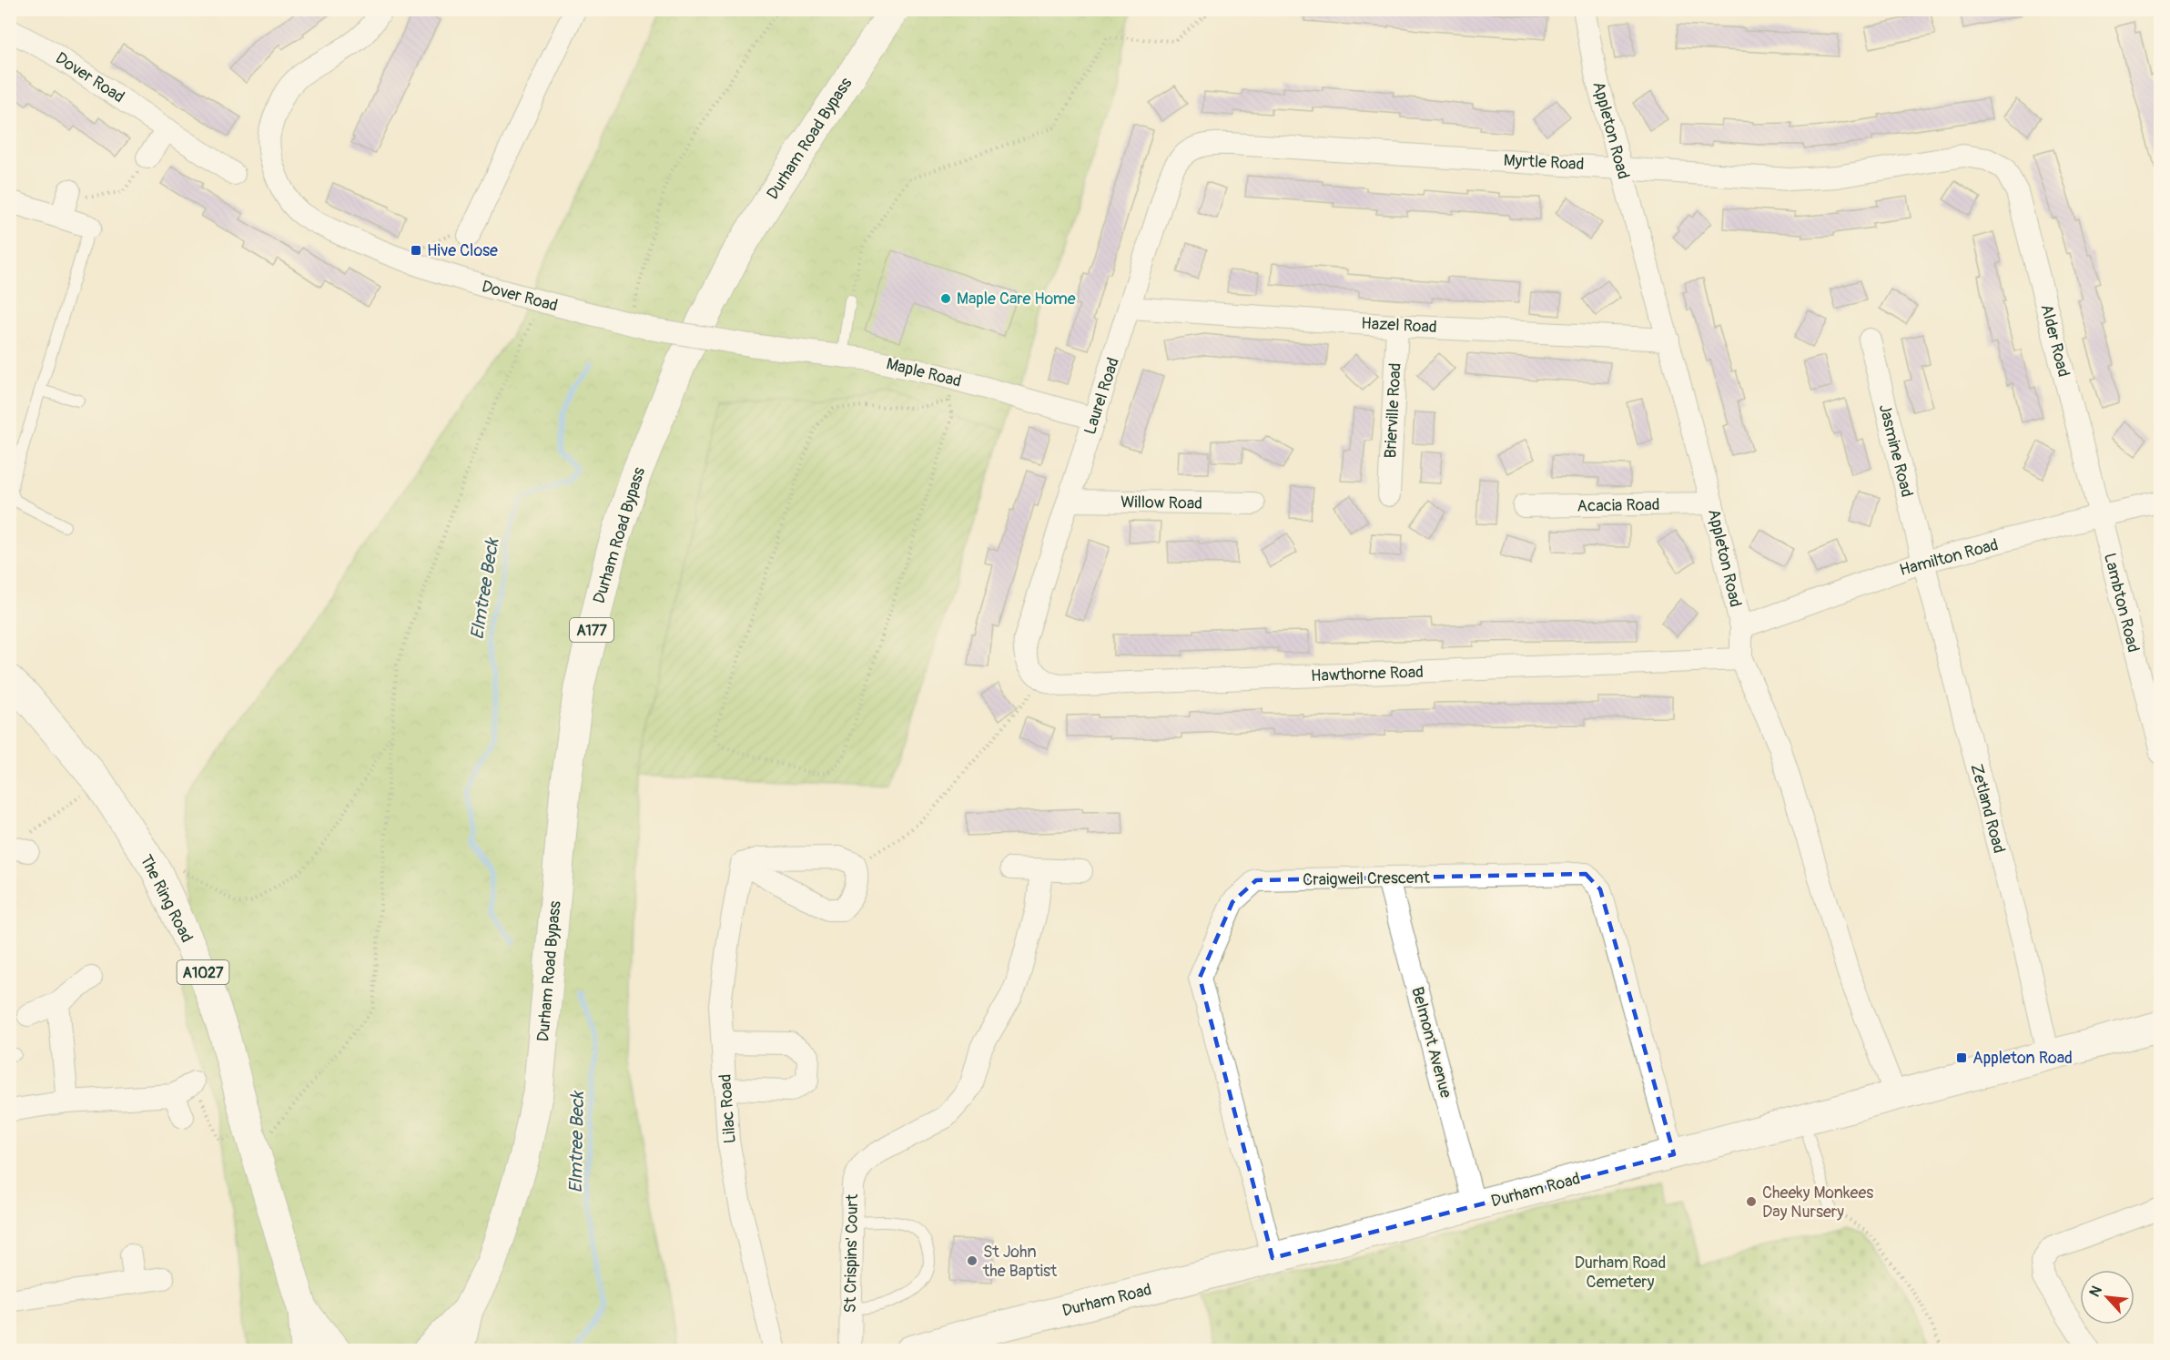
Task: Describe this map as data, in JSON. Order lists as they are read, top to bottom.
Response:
{
  "streets": {
    "main road": [
      "Durham Road Bypass",
      "A177",
      "The Ring Road",
      "A1027",
      "Durham Road"
    ],
    "street": [
      "Dover Road",
      "Appleton Road",
      "Myrtle Road",
      "Hazel Road",
      "Alder Road",
      "Maple Road",
      "Laurel Road",
      "Brierville Road",
      "Jasmine Road",
      "Willow Road",
      "Acacia Road",
      "Hamilton Road",
      "Lambton Road",
      "Hawthorne Road",
      "Zetland Road",
      "Craigweil Crescent",
      "Belmont Avenue",
      "Lilac Road",
      "St Crispins' Court"
    ]
  },
  "crossings": [
    ["Dover Road", "Maple Road"],
    ["Appleton Road", "Myrtle Road"],
    ["Appleton Road", "Hazel Road"],
    ["Appleton Road", "Acacia Road"],
    ["Appleton Road", "Hamilton Road"],
    ["Appleton Road", "Hawthorne Road"],
    ["Appleton Road", "Durham Road"],
    ["Myrtle Road", "Alder Road"],
    ["Myrtle Road", "Laurel Road"],
    ["Hazel Road", "Laurel Road"],
    ["Hazel Road", "Brierville Road"],
    ["Alder Road", "Hamilton Road"],
    ["Alder Road", "Lambton Road"],
    ["Maple Road", "Laurel Road"],
    ["Laurel Road", "Willow Road"],
    ["Laurel Road", "Hawthorne Road"],
    ["Jasmine Road", "Hamilton Road"],
    ["Jasmine Road", "Zetland Road"],
    ["Hamilton Road", "Lambton Road"],
    ["Hamilton Road", "Zetland Road"],
    ["Zetland Road", "Durham Road"],
    ["Craigweil Crescent", "Belmont Avenue"],
    ["Craigweil Crescent", "Durham Road"],
    ["Belmont Avenue", "Durham Road"]
  ],
  "water": ["Elmtree Beck"],
  "parks": ["Durham Road Cemetery"],
  "places": {
    "transit": ["Hive Close", "Appleton Road"],
    "other": ["Maple Care Home", "Cheeky Monkees Day Nursery", "St John the Baptist"]
  },
  "north": "top left"
}
